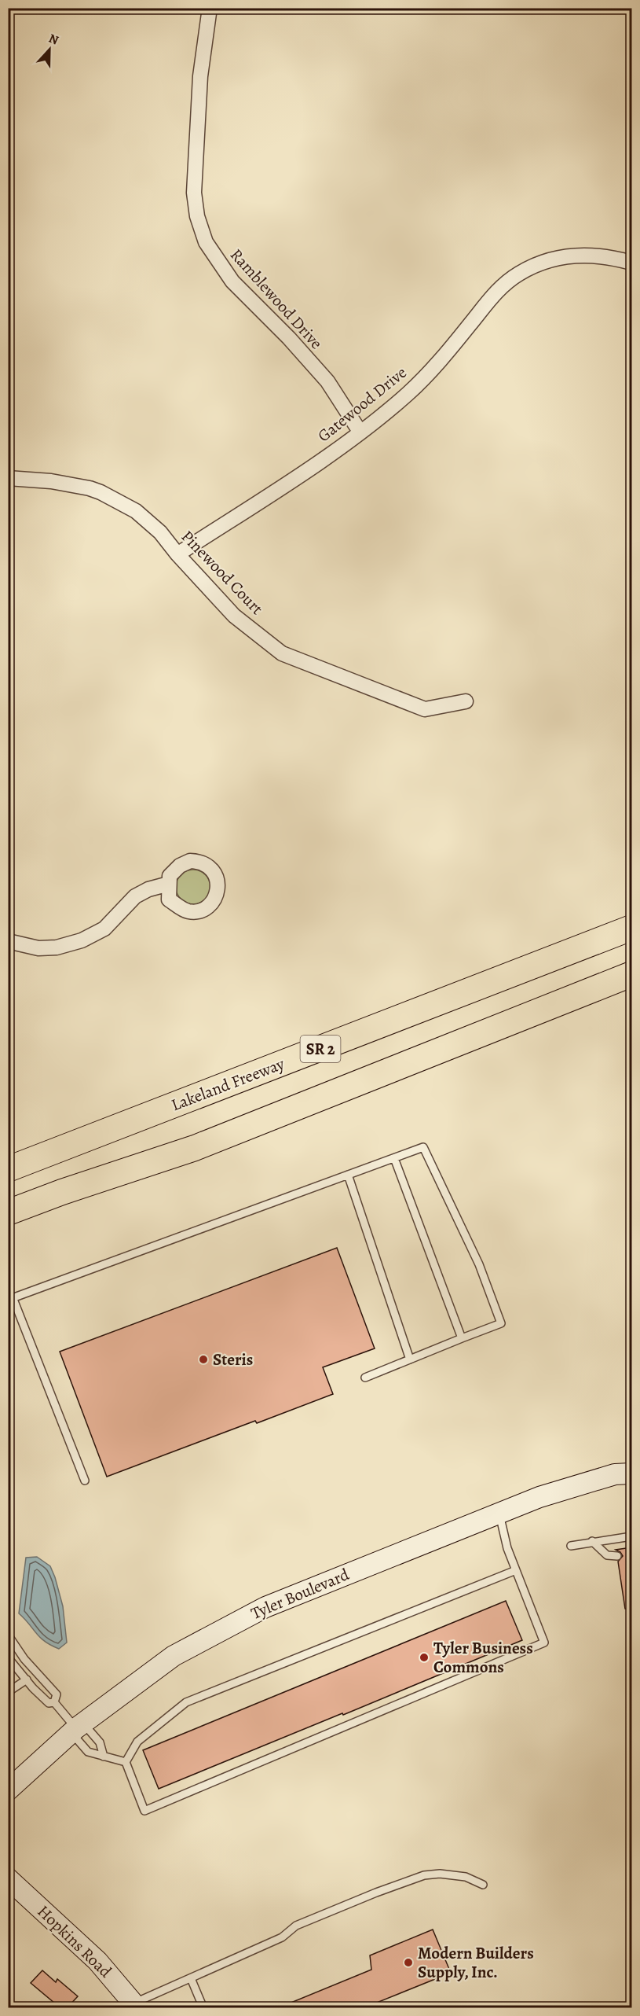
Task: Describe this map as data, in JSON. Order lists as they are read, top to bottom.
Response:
{
  "streets": {
    "highway": ["SR 2", "Lakeland Freeway"],
    "street": [
      "Ramblewood Drive",
      "Gatewood Drive",
      "Pinewood Court",
      "Tyler Boulevard",
      "Hopkins Road"
    ]
  },
  "crossings": [
    ["Ramblewood Drive", "Gatewood Drive"],
    ["Gatewood Drive", "Pinewood Court"]
  ],
  "places": ["Steris", "Tyler Business Commons", "Modern Builders Supply, Inc."],
  "north": "top"
}
